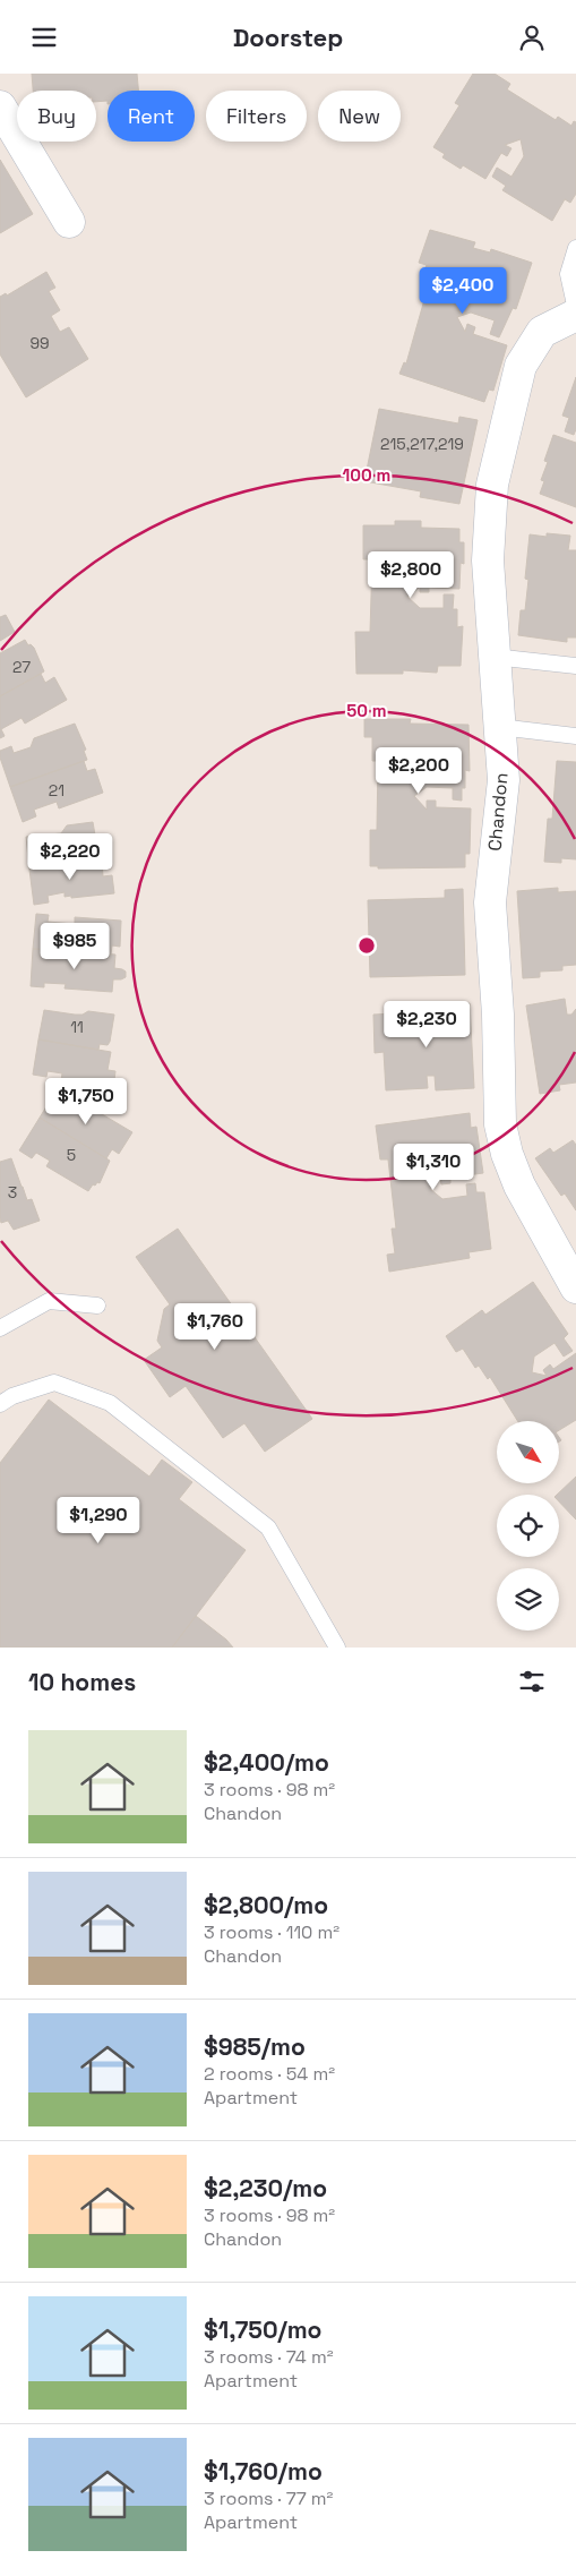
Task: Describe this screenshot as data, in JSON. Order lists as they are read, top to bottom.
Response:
{
  "streets": {
    "street": ["Chandon"]
  },
  "house_numbers": [
    "99",
    "215,217,219",
    "27",
    "21",
    "11",
    "5",
    "3"
  ],
  "north": "bottom right",
  "page": {
    "header": "Doorstep",
    "chip": [
      "Buy",
      "Rent",
      "Filters",
      "New"
    ],
    "price": [
      "$2,400",
      "$2,800",
      "$2,200",
      "$2,220",
      "$985",
      "$2,230",
      "$1,750",
      "$1,310",
      "$1,760",
      "$1,290"
    ],
    "heading": "10 homes",
    "list": [
      {
        "name": "$2,400/mo",
        "note": "3 rooms · 98 m² · Chandon"
      },
      {
        "name": "$2,800/mo",
        "note": "3 rooms · 110 m² · Chandon"
      },
      {
        "name": "$985/mo",
        "note": "2 rooms · 54 m² · Apartment"
      },
      {
        "name": "$2,230/mo",
        "note": "3 rooms · 98 m² · Chandon"
      },
      {
        "name": "$1,750/mo",
        "note": "3 rooms · 74 m² · Apartment"
      },
      {
        "name": "$1,760/mo",
        "note": "3 rooms · 77 m² · Apartment"
      }
    ]
  },
  "rings": ["100 m", "50 m"]
}
